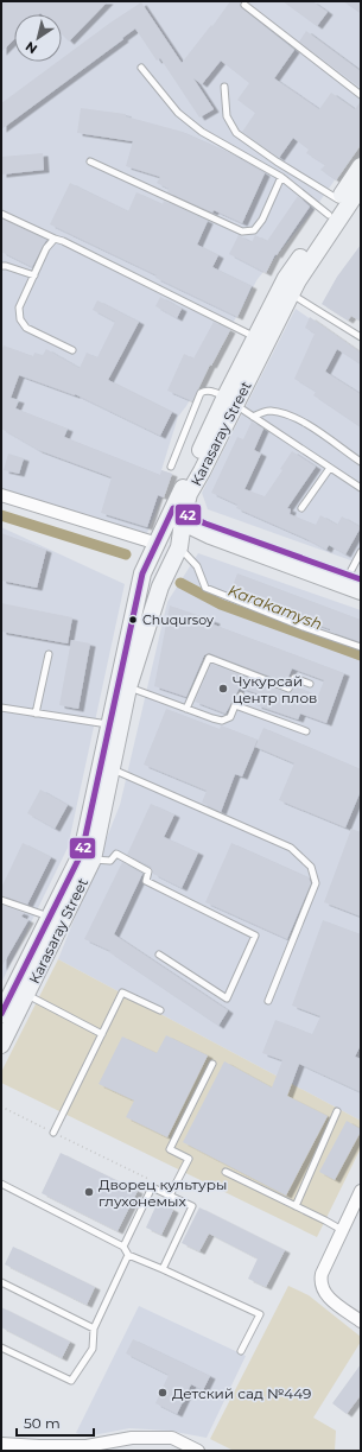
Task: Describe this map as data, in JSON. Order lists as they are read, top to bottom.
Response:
{
  "streets": {
    "main road": ["Karasaray Street"]
  },
  "water": ["Karakamysh"],
  "places": [
    "Chuqursoy",
    "Чукурсай центр плов",
    "Дворец культуры глухонемых",
    "Детский сад №449"
  ],
  "lines": ["transit line 42"],
  "scale_bar": "50 m",
  "north": "bottom left"
}
